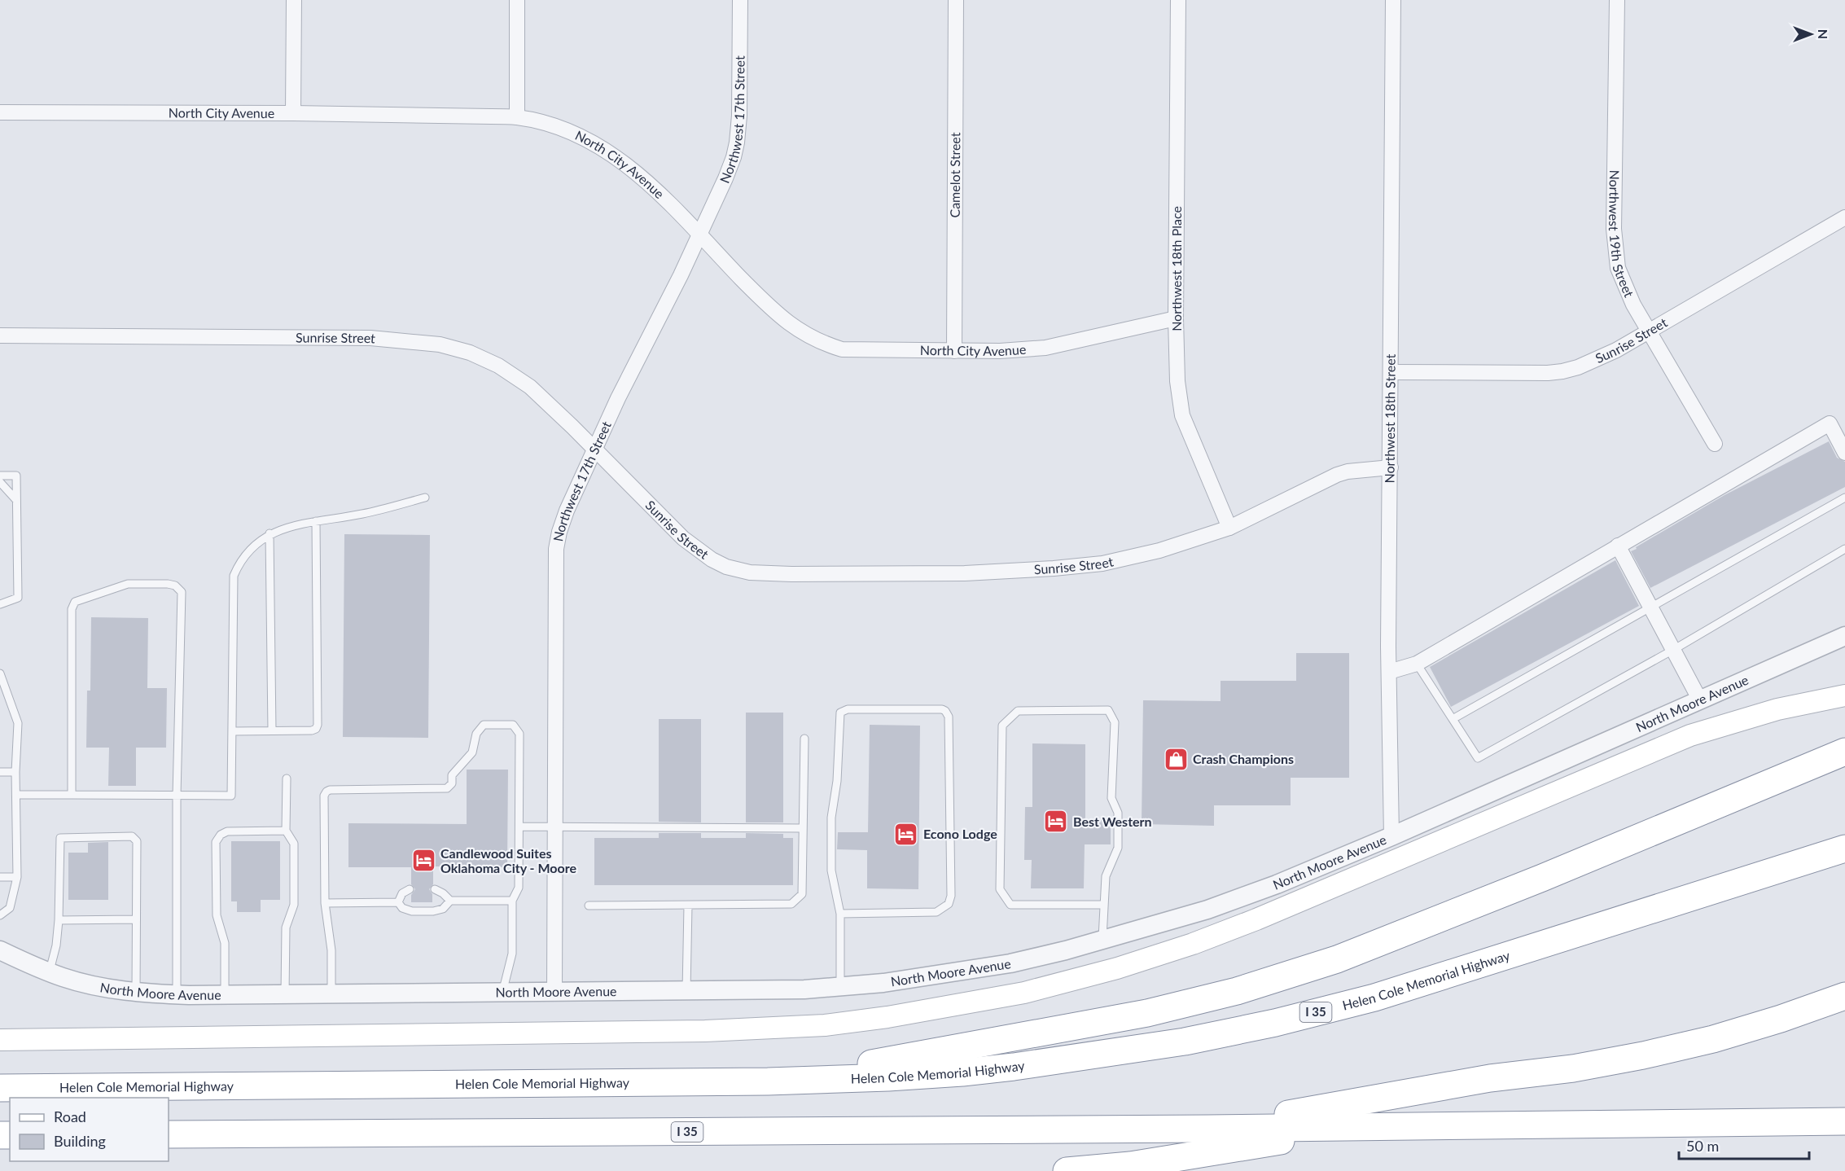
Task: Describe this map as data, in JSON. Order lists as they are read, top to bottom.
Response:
{
  "streets": {
    "highway": ["Helen Cole Memorial Highway", "I 35"],
    "street": [
      "North City Avenue",
      "Northwest 17th Street",
      "Camelot Street",
      "Northwest 19th Street",
      "Northwest 18th Place",
      "Sunrise Street",
      "Northwest 18th Street",
      "North Moore Avenue"
    ]
  },
  "crossings": [
    ["North City Avenue", "Northwest 17th Street"],
    ["North City Avenue", "Camelot Street"],
    ["North City Avenue", "Northwest 18th Place"],
    ["Northwest 17th Street", "Sunrise Street"],
    ["Northwest 17th Street", "North Moore Avenue"],
    ["Northwest 19th Street", "Sunrise Street"],
    ["Northwest 18th Place", "Sunrise Street"],
    ["Sunrise Street", "Northwest 18th Street"],
    ["Northwest 18th Street", "North Moore Avenue"]
  ],
  "places": {
    "shop": ["Crash Champions"],
    "hotel": ["Best Western", "Econo Lodge", "Candlewood Suites Oklahoma City - Moore"]
  },
  "legend": ["Road", "Building"],
  "scale_bar": "50 m",
  "north": "right"
}
